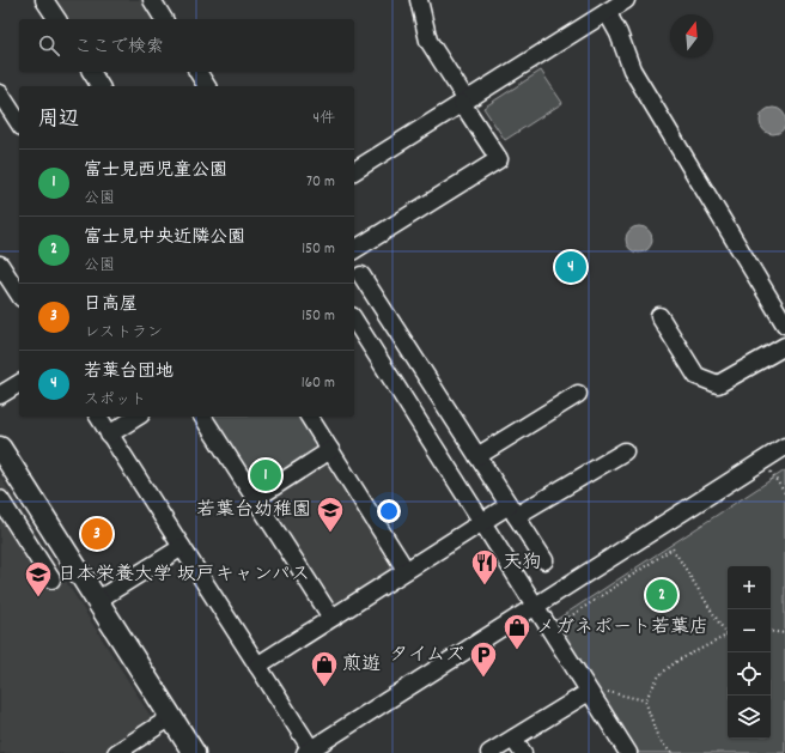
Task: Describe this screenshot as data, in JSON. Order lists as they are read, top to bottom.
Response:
{
  "places": {
    "school or university": ["若葉台幼稚園", "日本栄養大学 坂戸キャンパス"],
    "restaurant": ["天狗"],
    "shop": ["メガネポート若葉店", "煎遊"],
    "parking": ["タイムズ"]
  },
  "north": "top",
  "page": {
    "search": "ここで検索",
    "heading": ["周辺", "4件"],
    "list": [
      {
        "mark": "1",
        "name": "富士見西児童公園",
        "note": "公園",
        "value": "70 m"
      },
      {
        "mark": "2",
        "name": "富士見中央近隣公園",
        "note": "公園",
        "value": "150 m"
      },
      {
        "mark": "3",
        "name": "日高屋",
        "note": "レストラン",
        "value": "150 m"
      },
      {
        "mark": "4",
        "name": "若葉台団地",
        "note": "スポット",
        "value": "160 m"
      }
    ],
    "pins": [
      "4",
      "1",
      "3",
      "2"
    ],
    "map_buttons": ["+", "−"]
  }
}
